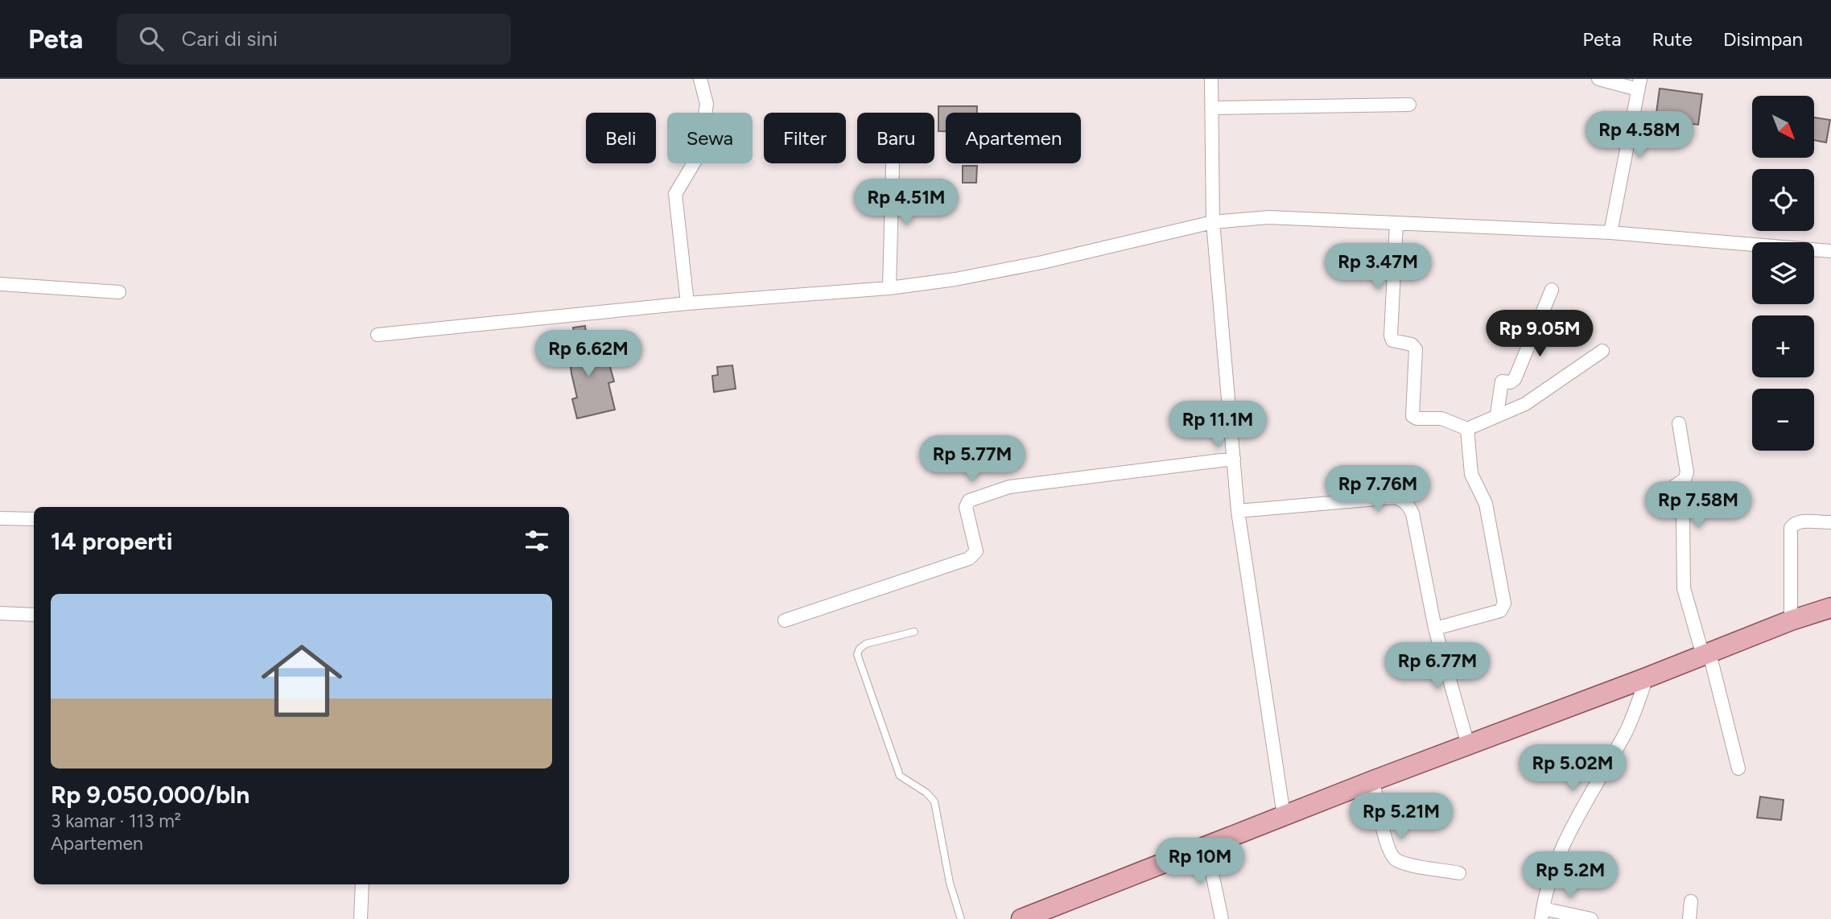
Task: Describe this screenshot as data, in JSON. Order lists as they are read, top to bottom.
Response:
{
  "north": "bottom right",
  "page": {
    "header": "Peta",
    "search": "Cari di sini",
    "nav": ["Peta", "Rute", "Disimpan"],
    "map_buttons": ["+", "−"],
    "price": [
      "Rp 4.58M",
      "Rp 4.51M",
      "Rp 3.47M",
      "Rp 9.05M",
      "Rp 6.62M",
      "Rp 11.1M",
      "Rp 5.77M",
      "Rp 7.76M",
      "Rp 7.58M",
      "Rp 6.77M",
      "Rp 5.02M",
      "Rp 5.21M",
      "Rp 10M",
      "Rp 5.2M"
    ],
    "chip": [
      "Beli",
      "Sewa",
      "Filter",
      "Baru",
      "Apartemen"
    ],
    "heading": "14 properti",
    "list": [
      {
        "name": "Rp 9,050,000/bln",
        "note": "3 kamar · 113 m² · Apartemen"
      }
    ]
  }
}
